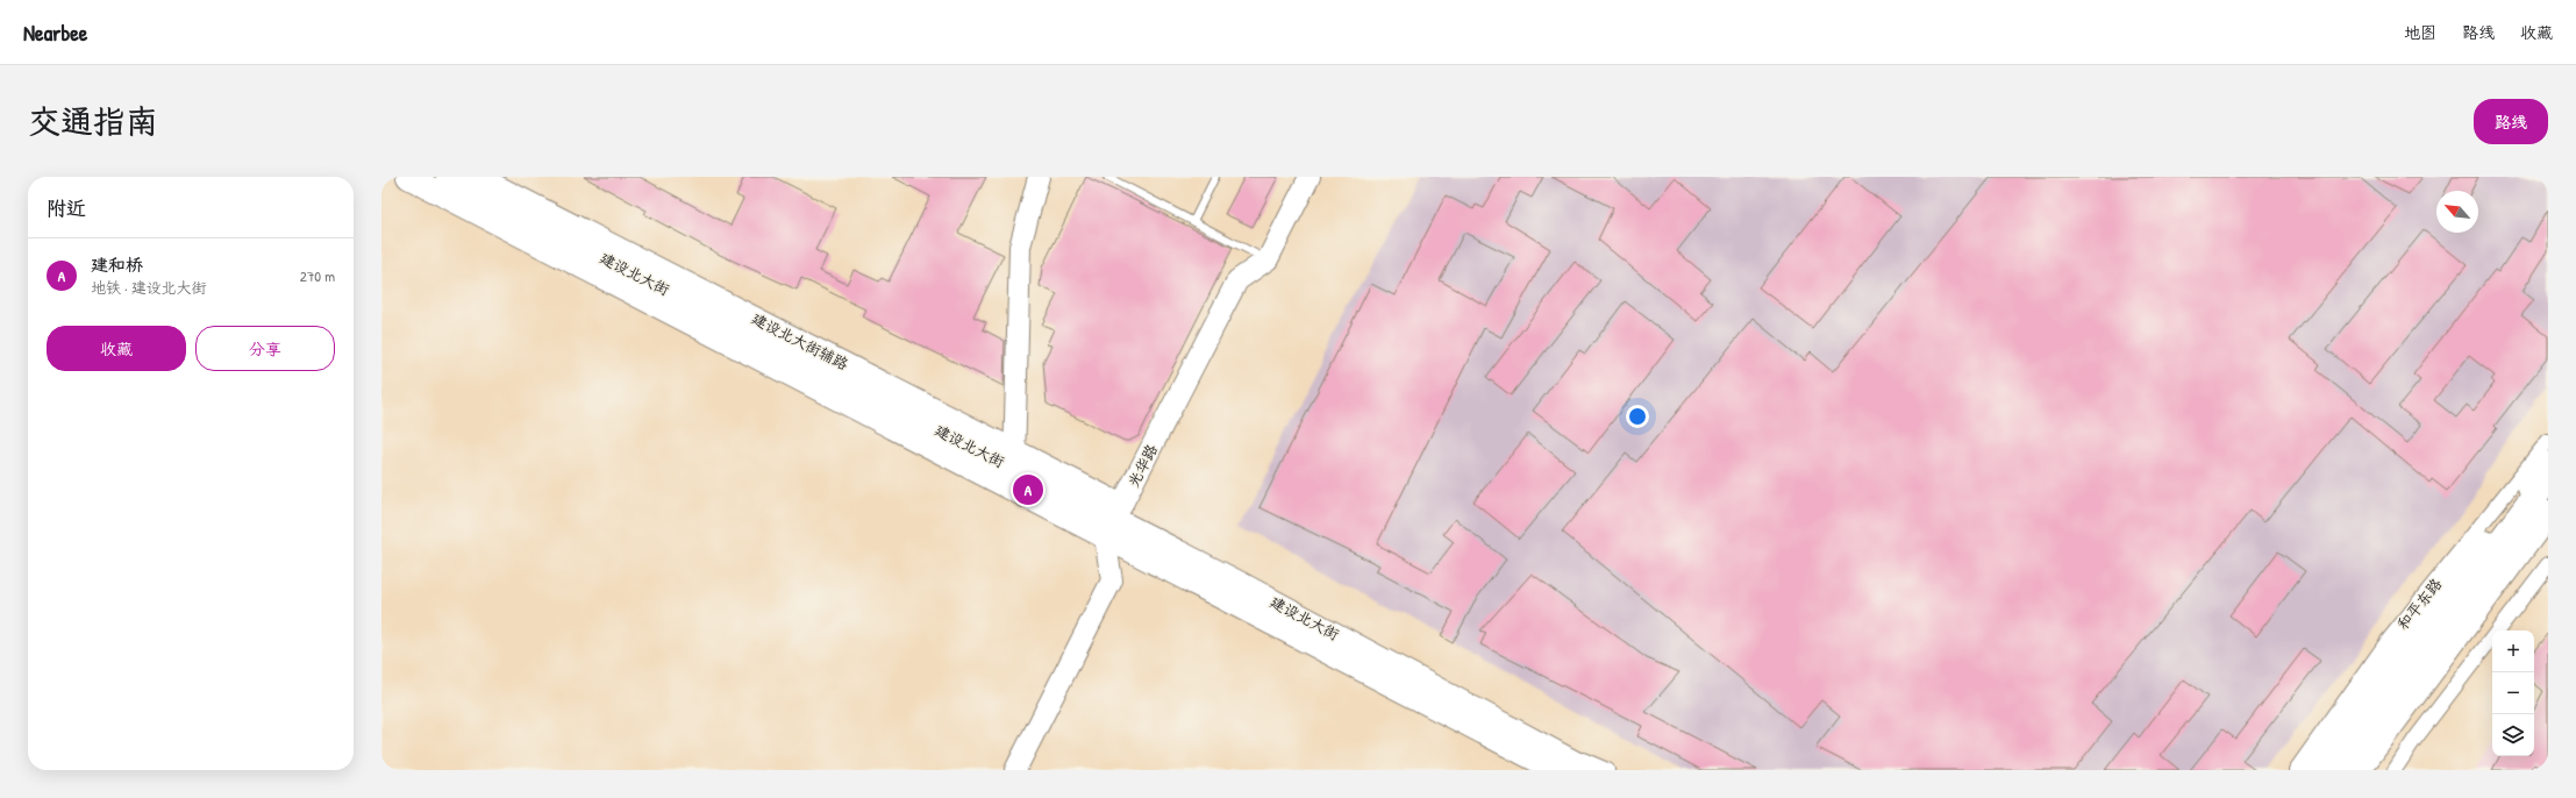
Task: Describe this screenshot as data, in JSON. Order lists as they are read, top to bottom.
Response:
{
  "streets": {
    "highway": ["和平东路"],
    "main road": ["建设北大街"],
    "street": ["建设北大街辅路", "光华路"]
  },
  "crossings": [
    ["建设北大街", "建设北大街辅路"],
    ["建设北大街", "光华路"]
  ],
  "north": "top left",
  "page": {
    "header": "Nearbee",
    "nav": ["地图", "路线", "收藏"],
    "title": "交通指南",
    "buttons": [
      "路线",
      ["收藏", "分享"]
    ],
    "heading": "附近",
    "list": [
      {
        "mark": "A",
        "name": "建和桥",
        "note": "地铁 · 建设北大街",
        "value": "270 m"
      }
    ],
    "pins": "A",
    "map_buttons": ["+", "−"]
  }
}
